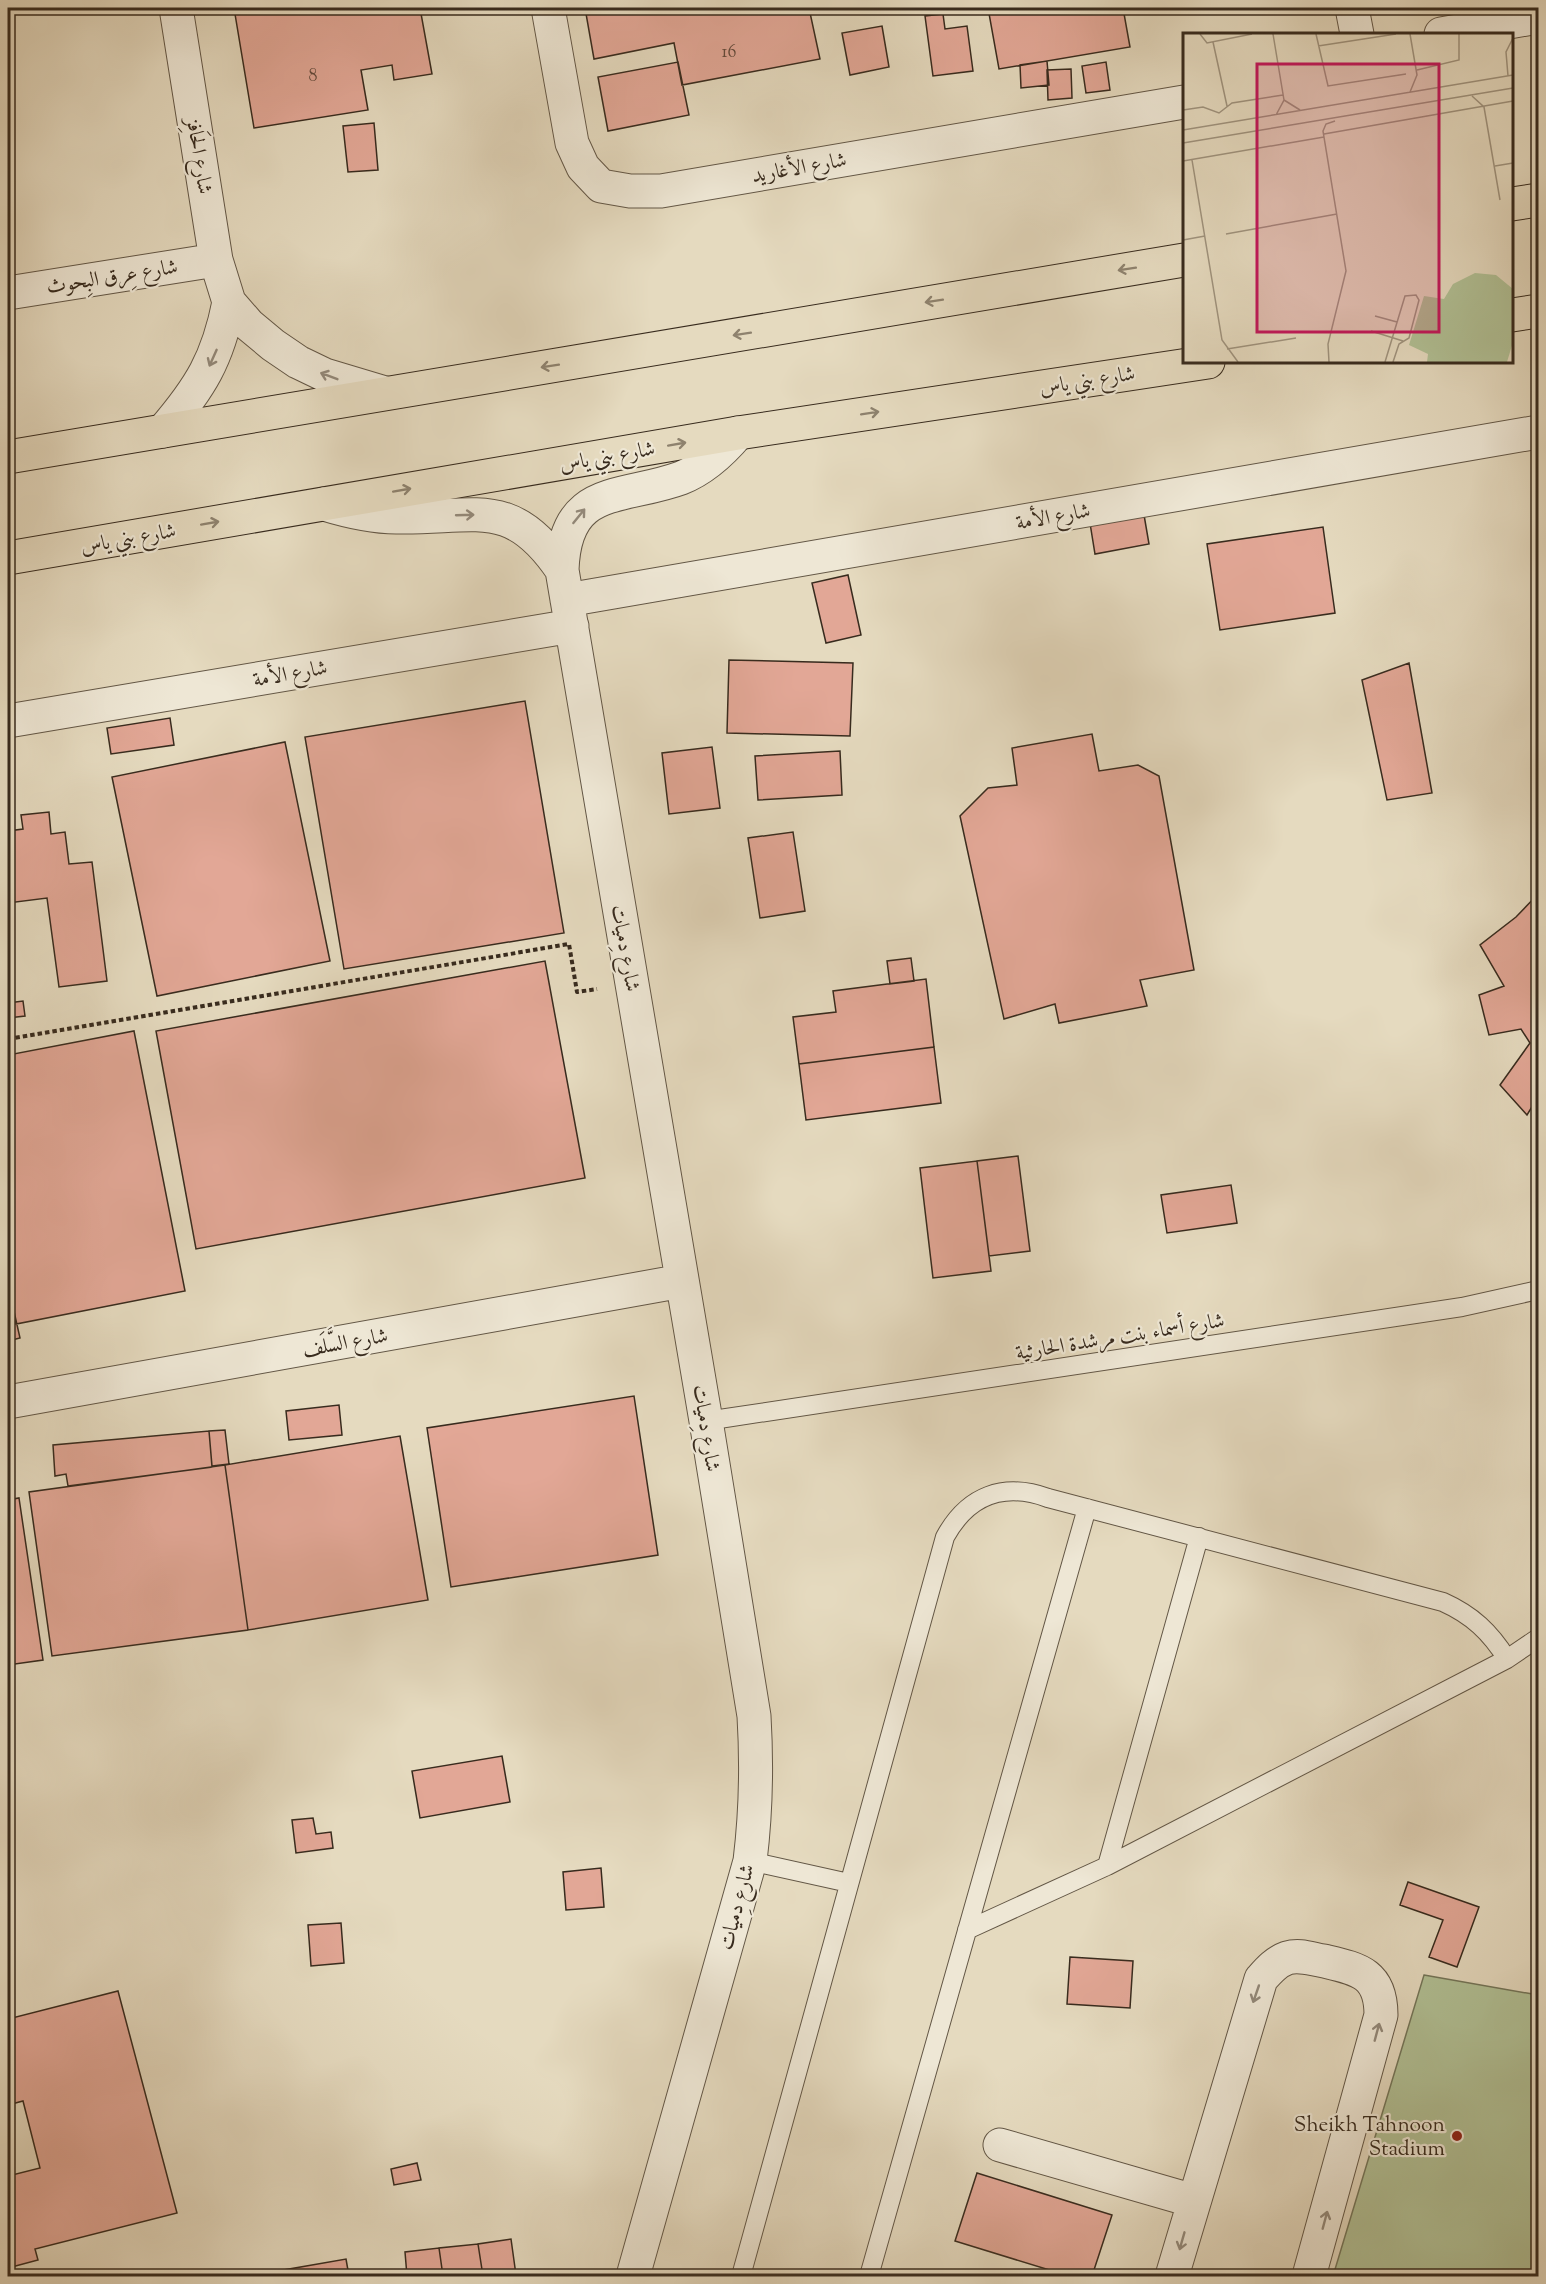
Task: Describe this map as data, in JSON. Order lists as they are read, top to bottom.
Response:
{
  "streets": {
    "main road": ["شارع بني ياس"],
    "street": [
      "شارع الحَافِز",
      "شارع الأغاريد",
      "شارع عِرق البِحوث",
      "شارع الأمة",
      "شارع دِميات",
      "شارع السَّلَف"
    ],
    "lane": ["شارع أسماء بنت مرشدة الحارثية"]
  },
  "crossings": [
    ["شارع الحَافِز", "شارع عِرق البِحوث"],
    ["شارع بني ياس", "شارع دِميات"],
    ["شارع الأمة", "شارع دِميات"],
    ["شارع دِميات", "شارع أسماء بنت مرشدة الحارثية"],
    ["شارع دِميات", "شارع السَّلَف"]
  ],
  "places": ["Sheikh Tahnoon Stadium"],
  "house_numbers": ["16", "8"]
}
